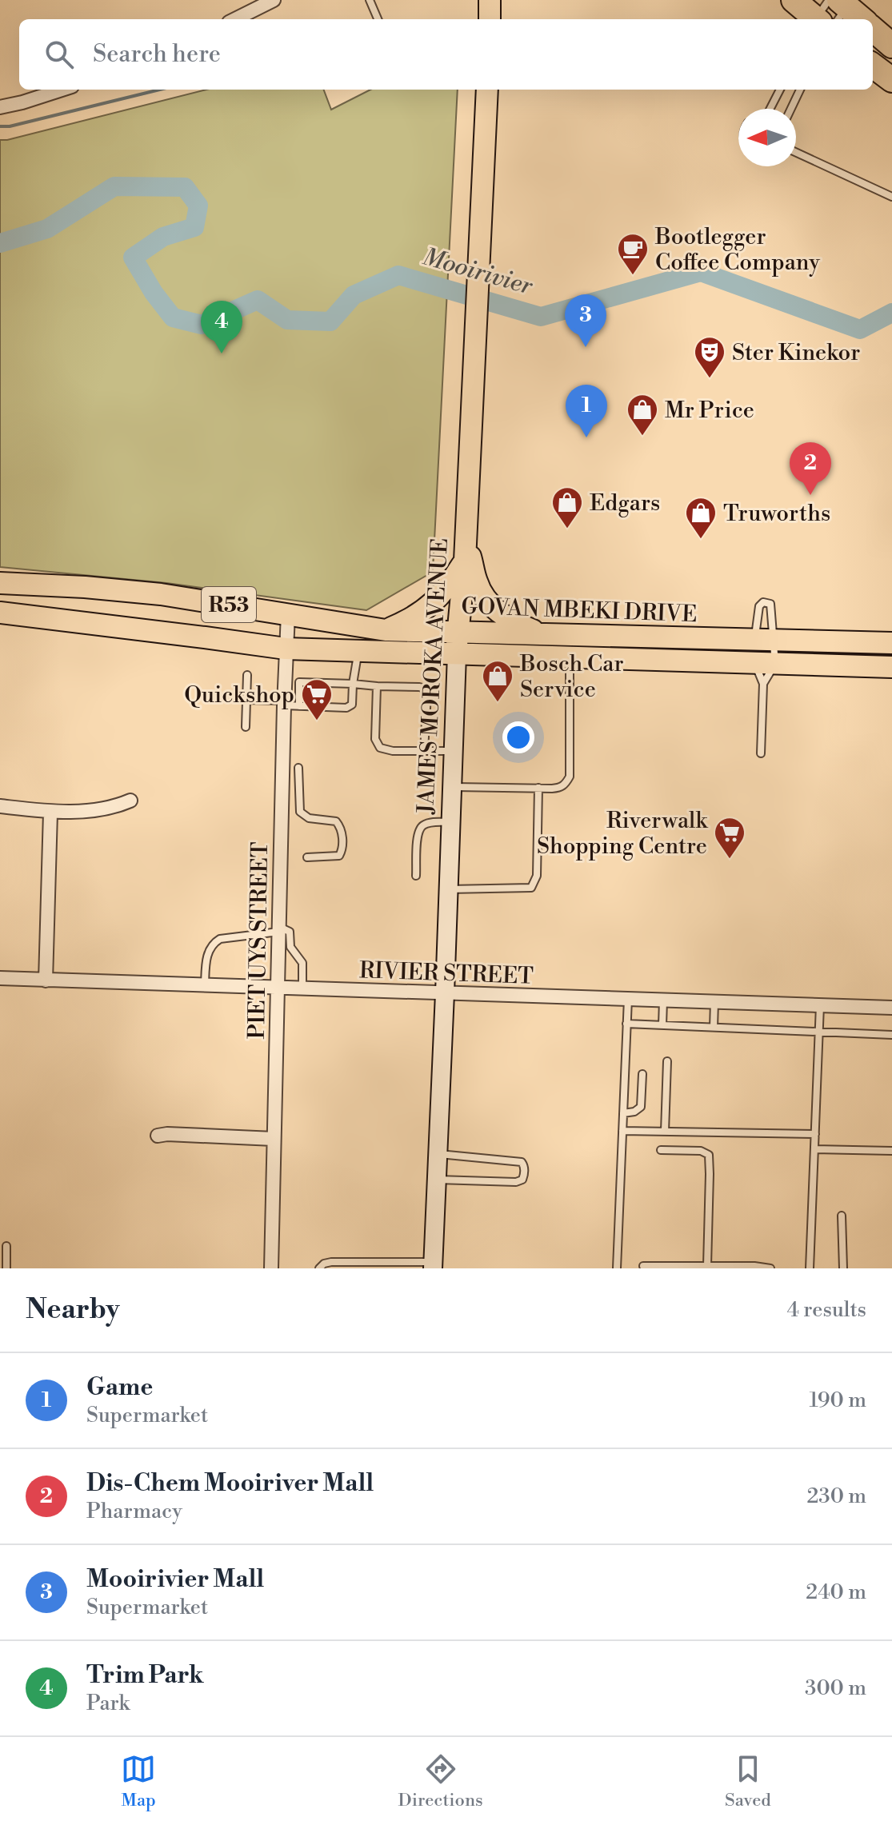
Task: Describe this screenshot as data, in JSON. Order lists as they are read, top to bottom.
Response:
{
  "streets": {
    "main road": ["R53", "GOVAN MBEKI DRIVE", "JAMES MOROKA AVENUE"],
    "street": ["PIET UYS STREET", "RIVIER STREET"]
  },
  "crossings": [
    ["R53", "JAMES MOROKA AVENUE"],
    ["R53", "PIET UYS STREET"],
    ["GOVAN MBEKI DRIVE", "JAMES MOROKA AVENUE"],
    ["GOVAN MBEKI DRIVE", "PIET UYS STREET"],
    ["JAMES MOROKA AVENUE", "RIVIER STREET"],
    ["PIET UYS STREET", "RIVIER STREET"]
  ],
  "water": ["Mooirivier"],
  "places": {
    "cafe": ["Bootlegger Coffee Company"],
    "theatre": ["Ster Kinekor"],
    "shop": [
      "Mr Price",
      "Edgars",
      "Truworths",
      "Bosch Car Service"
    ],
    "supermarket": ["Quickshop", "Riverwalk Shopping Centre"]
  },
  "north": "left",
  "page": {
    "search": "Search here",
    "pins": [
      "3",
      "4",
      "1",
      "2"
    ],
    "heading": ["Nearby", "4 results"],
    "list": [
      {
        "mark": "1",
        "name": "Game",
        "note": "Supermarket",
        "value": "190 m"
      },
      {
        "mark": "2",
        "name": "Dis-Chem Mooiriver Mall",
        "note": "Pharmacy",
        "value": "230 m"
      },
      {
        "mark": "3",
        "name": "Mooirivier Mall",
        "note": "Supermarket",
        "value": "240 m"
      },
      {
        "mark": "4",
        "name": "Trim Park",
        "note": "Park",
        "value": "300 m"
      }
    ],
    "nav": ["Map", "Directions", "Saved"]
  }
}
